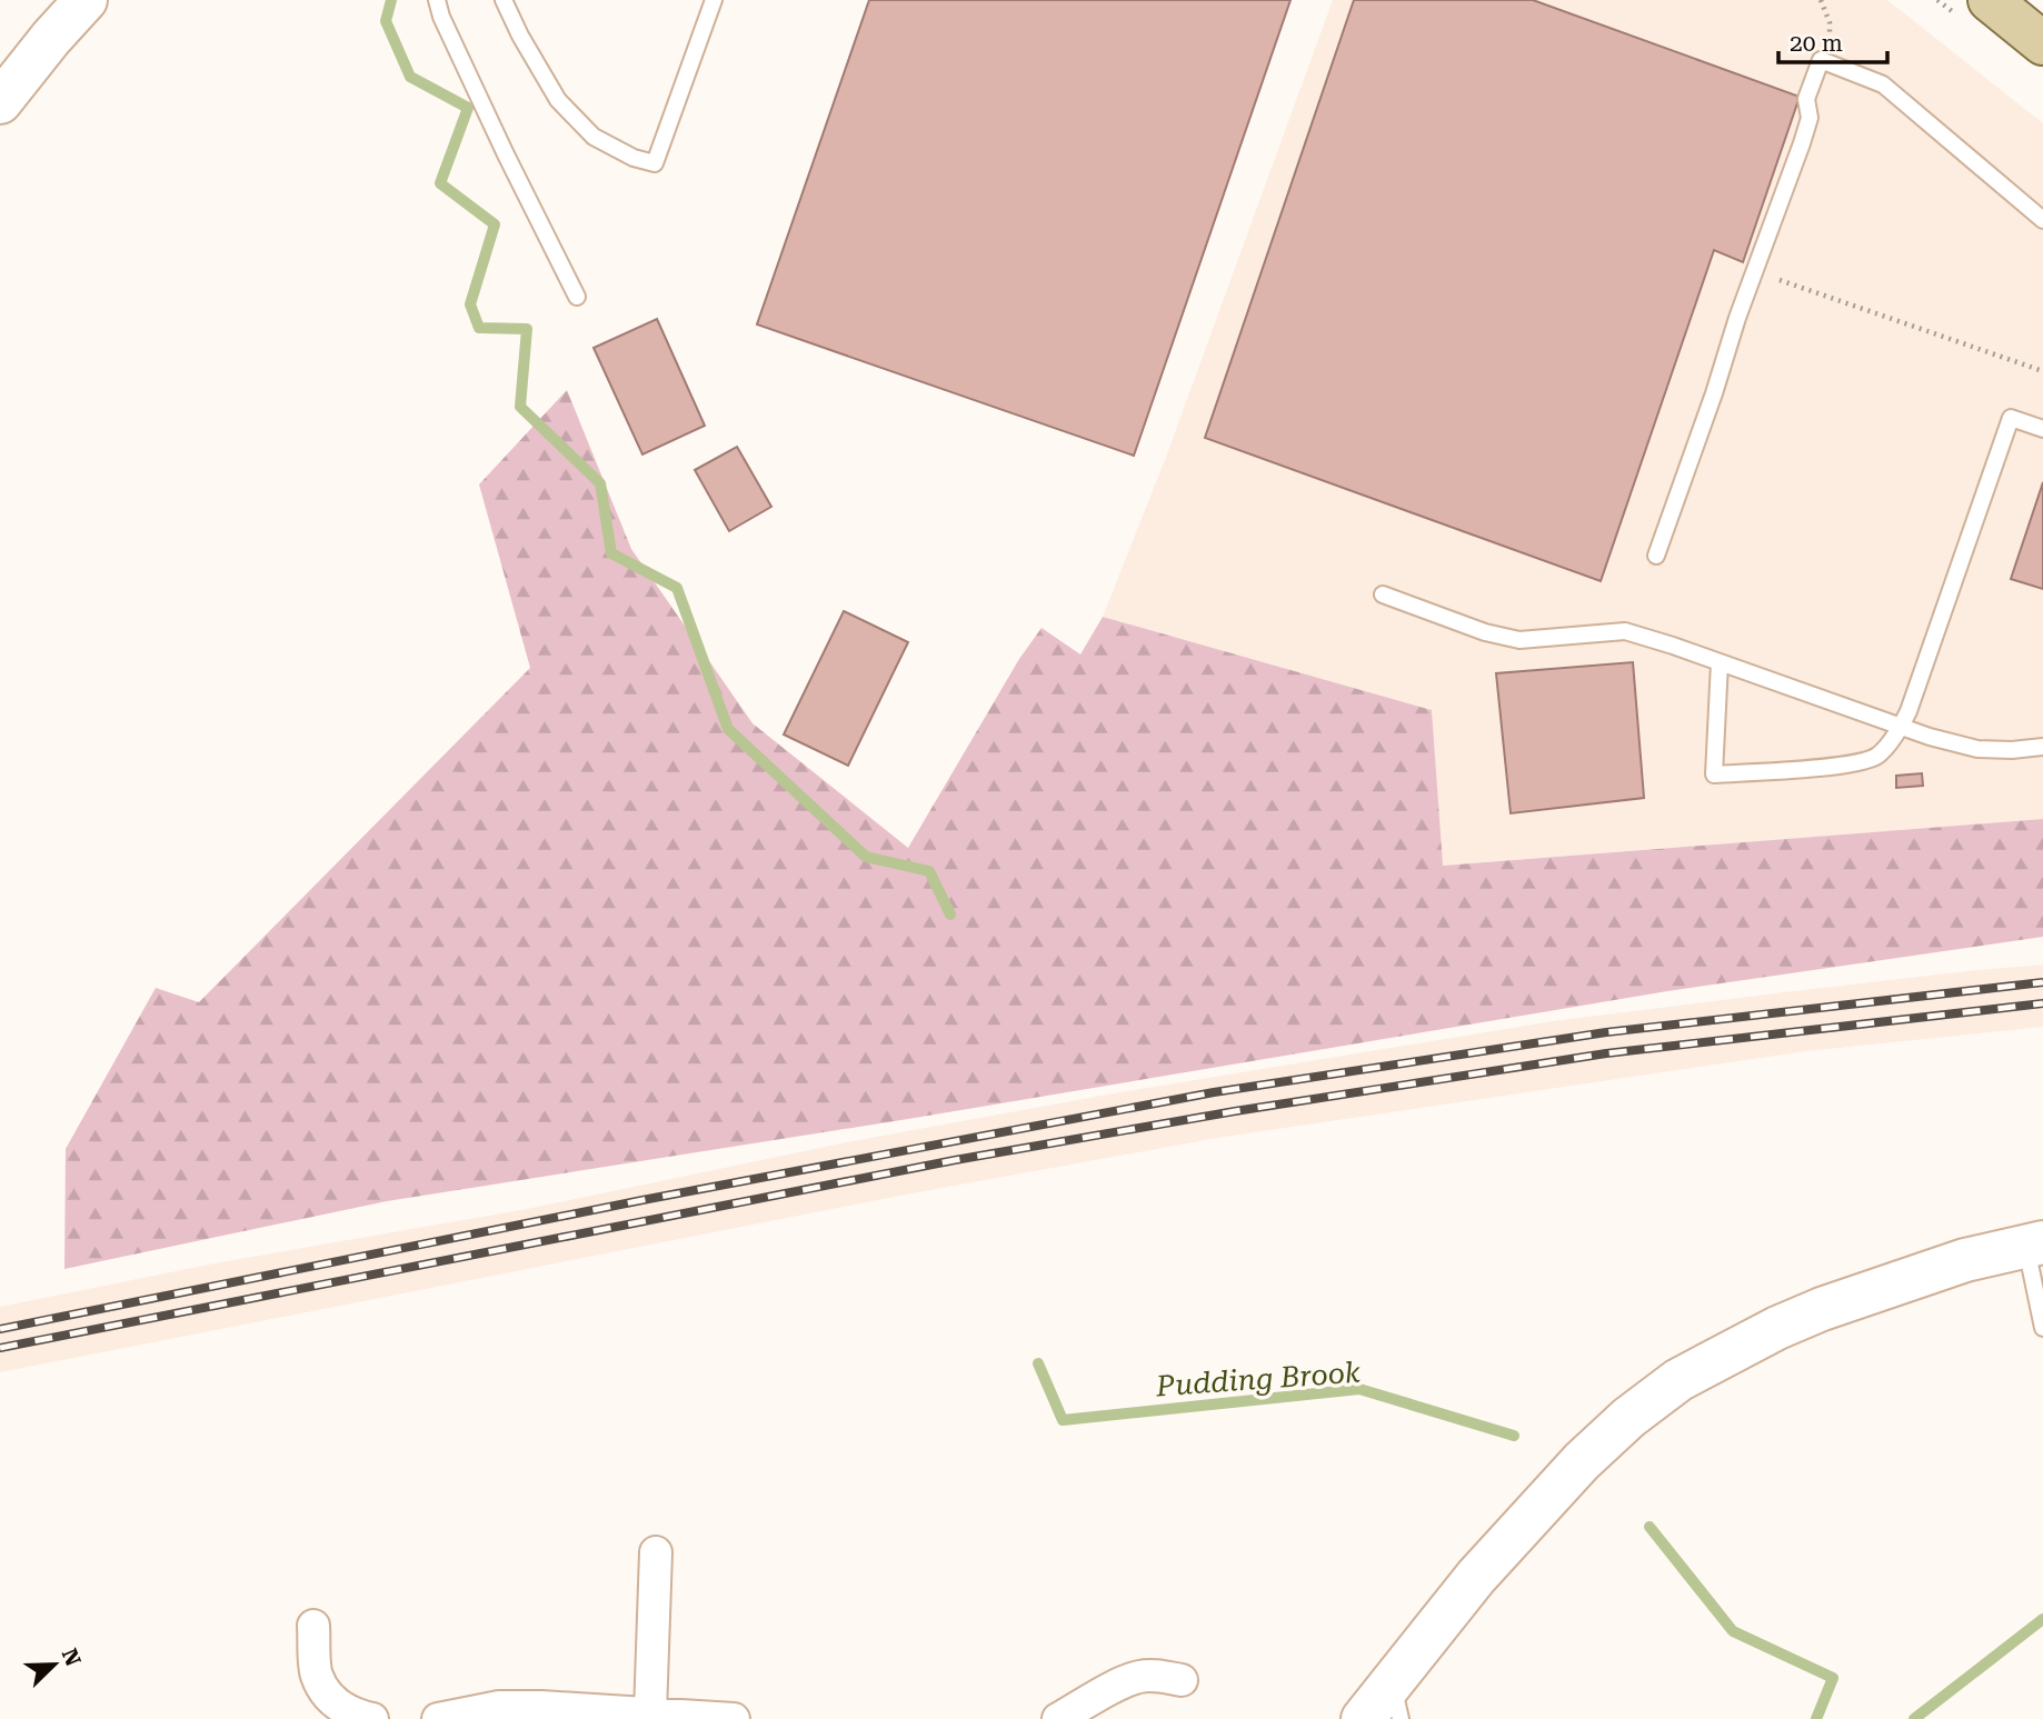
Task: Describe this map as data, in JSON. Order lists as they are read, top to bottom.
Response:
{
  "water": ["Pudding Brook"],
  "scale_bar": "20 m",
  "north": "top right"
}
